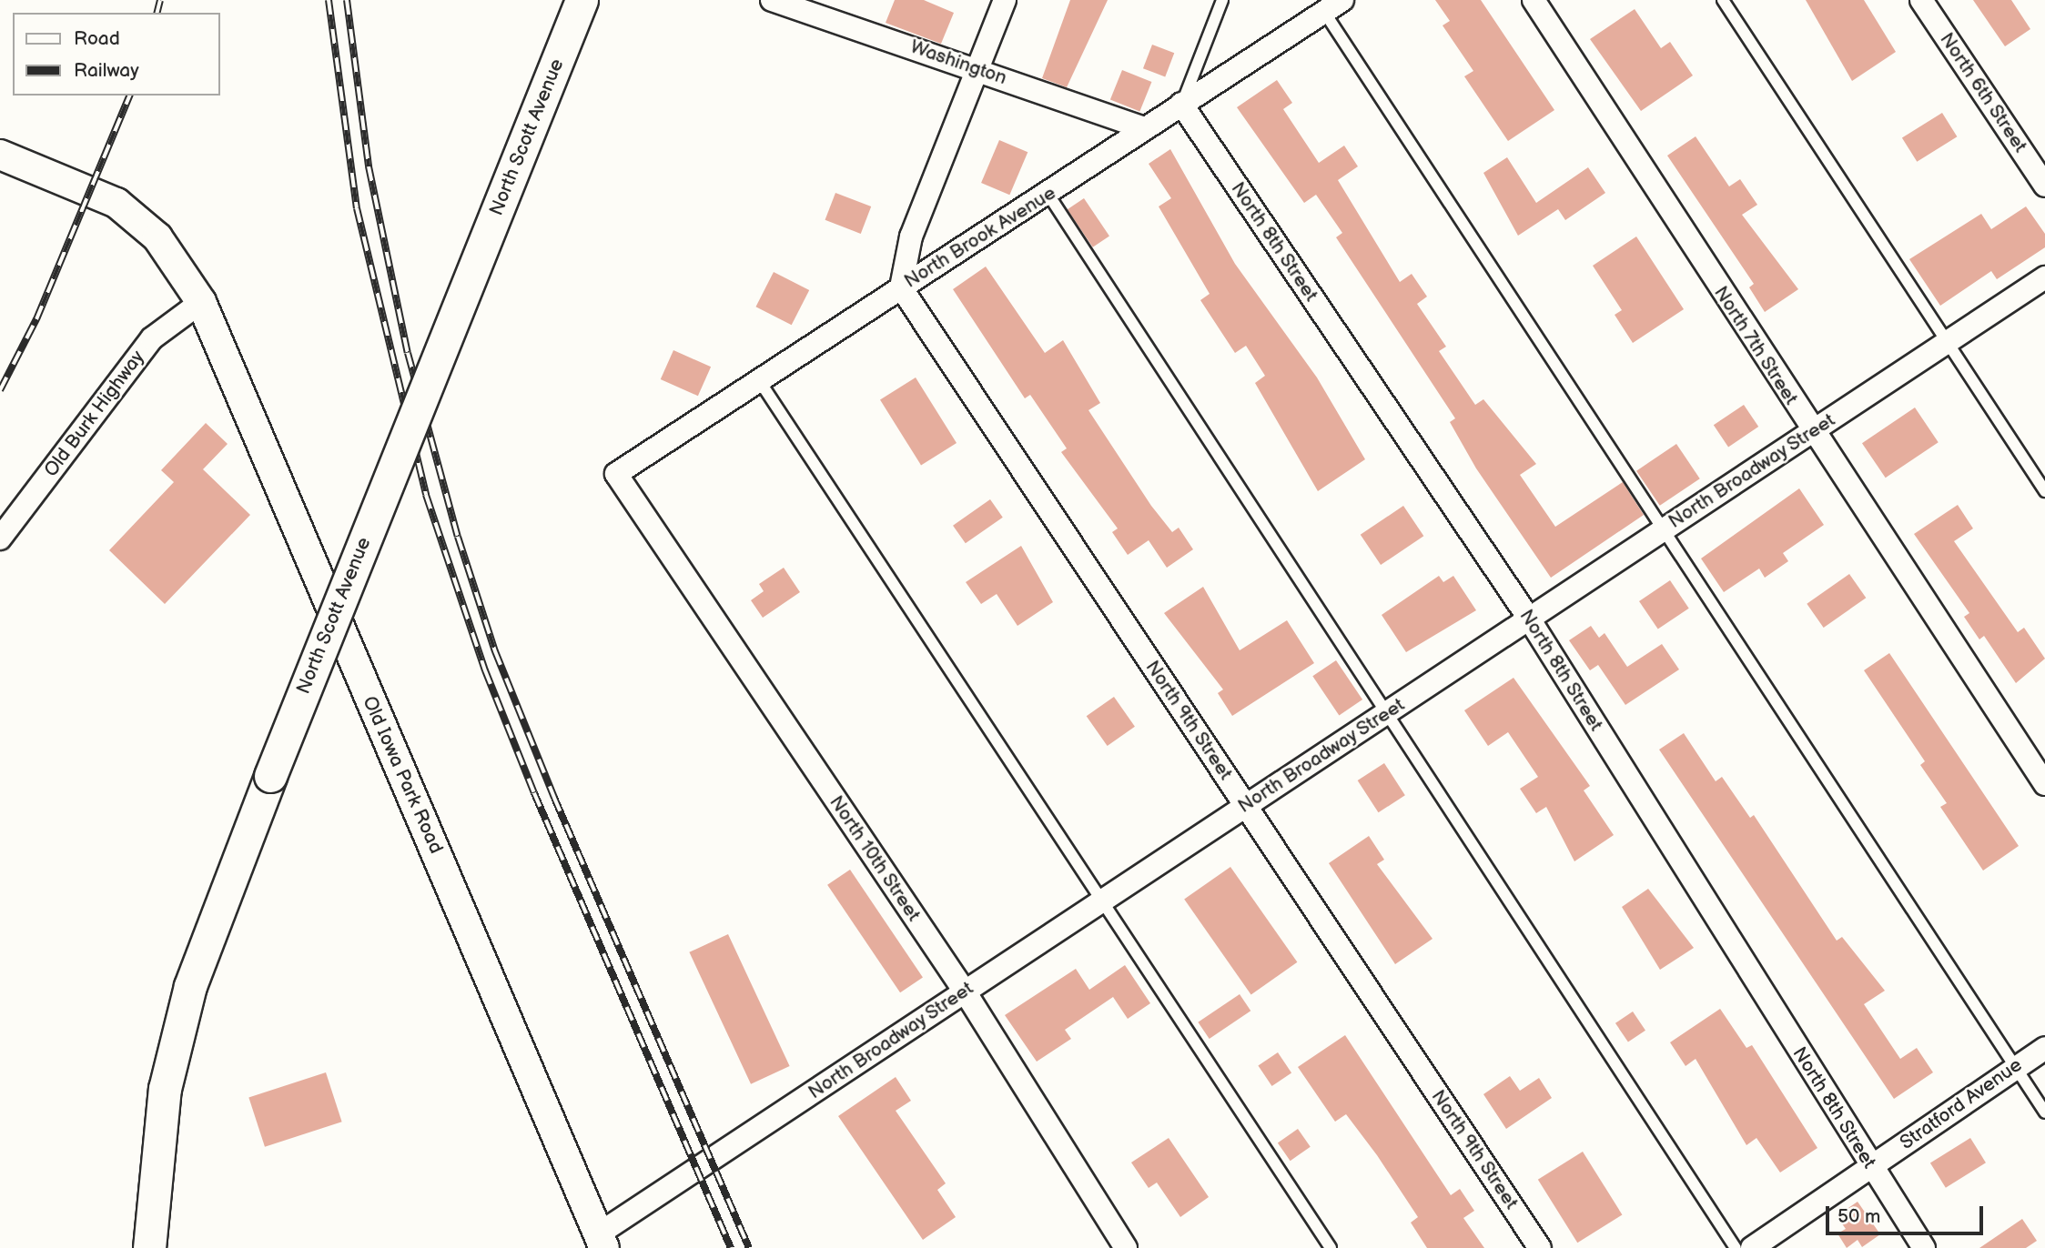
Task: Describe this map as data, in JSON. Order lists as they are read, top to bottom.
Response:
{
  "streets": {
    "main road": ["North Scott Avenue"],
    "street": [
      "Washington",
      "North 6th Street",
      "North Brook Avenue",
      "North 8th Street",
      "North 7th Street",
      "Old Burk Highway",
      "North Broadway Street",
      "North 9th Street",
      "Old Iowa Park Road",
      "North 10th Street",
      "Stratford Avenue"
    ]
  },
  "crossings": [
    ["Washington", "North Brook Avenue"],
    ["North Brook Avenue", "North 8th Street"],
    ["North Brook Avenue", "North 9th Street"],
    ["North Brook Avenue", "North 10th Street"],
    ["North 8th Street", "North Broadway Street"],
    ["North 8th Street", "Stratford Avenue"],
    ["North 7th Street", "North Broadway Street"],
    ["Old Burk Highway", "Old Iowa Park Road"],
    ["North Broadway Street", "North 9th Street"],
    ["North Broadway Street", "Old Iowa Park Road"],
    ["North Broadway Street", "North 10th Street"]
  ],
  "legend": ["Road", "Railway"],
  "scale_bar": "50 m"
}
